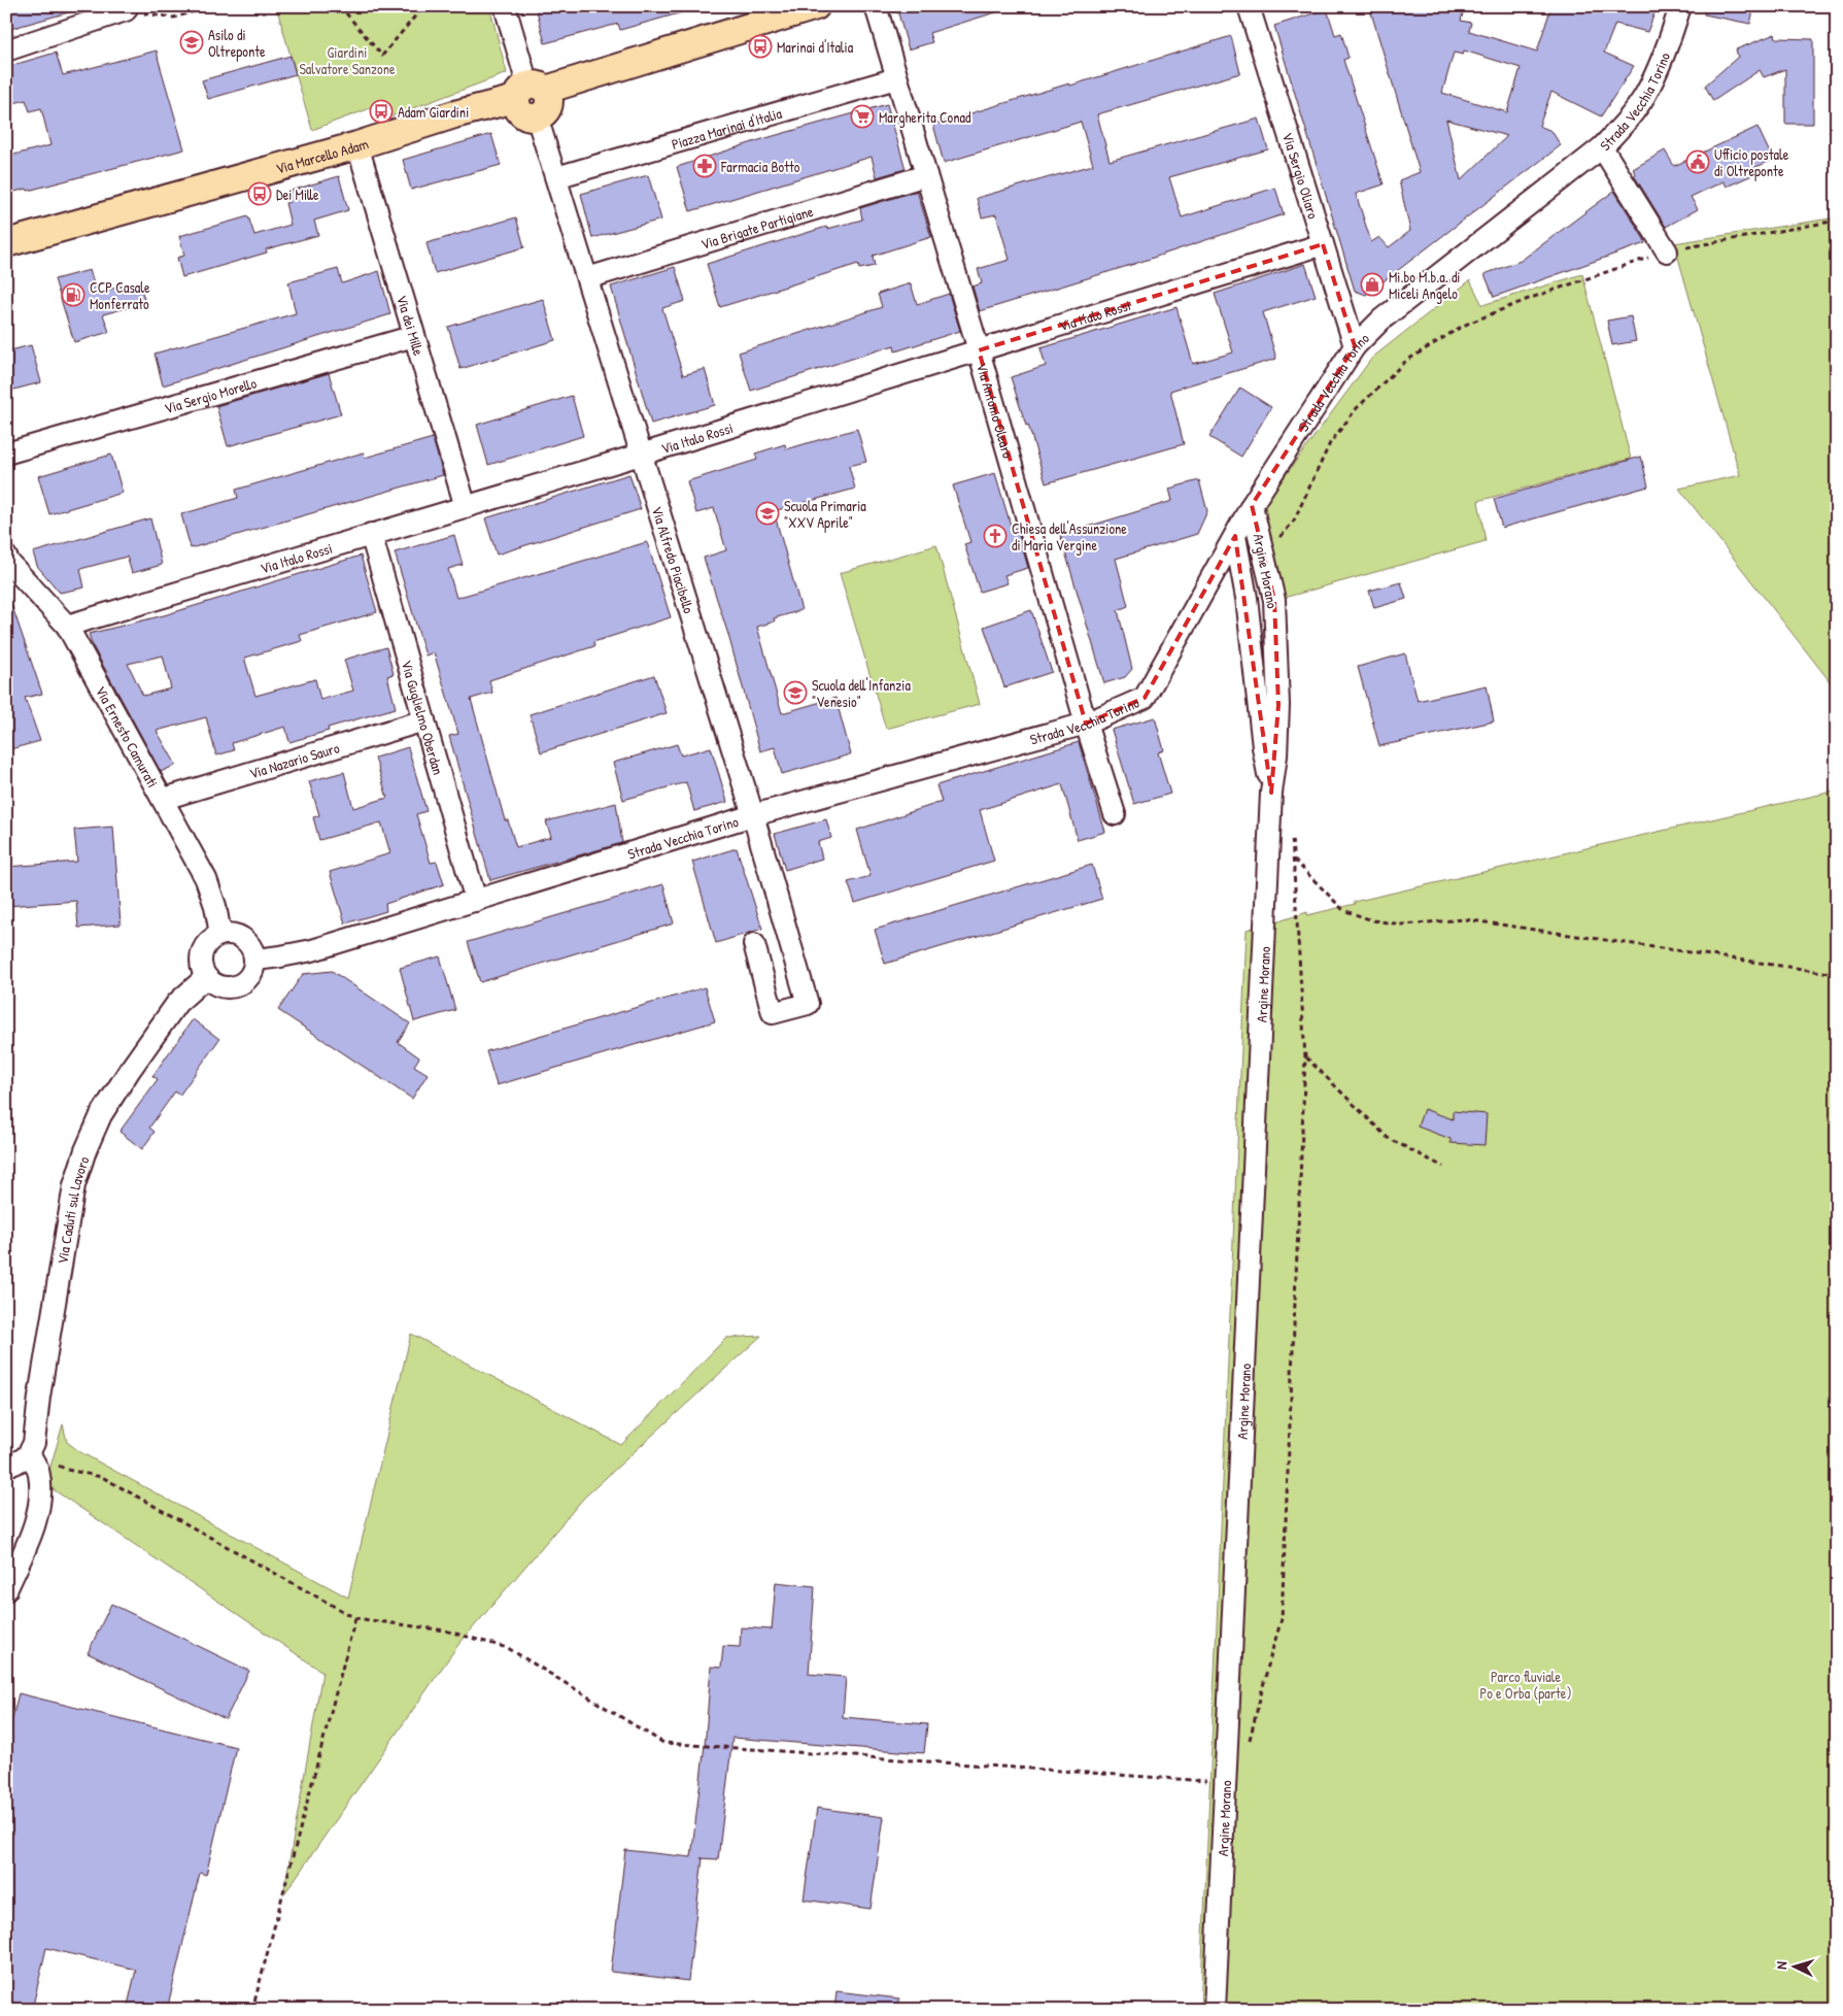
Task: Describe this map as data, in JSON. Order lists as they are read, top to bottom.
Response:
{
  "streets": {
    "main road": ["Via Marcello Adam"],
    "street": [
      "Strada Vecchia Torino",
      "Piazza Marinai d'Italia",
      "Via Sergio Oliaro",
      "Via Brigate Partigiane",
      "Via Italo Rossi",
      "Via dei Mille",
      "Via Sergio Morello",
      "Via Antonio Olearo",
      "Via Alfredo Piacibello",
      "Argine Morano",
      "Via Guglielmo Oberdan",
      "Via Ernesto Camurati",
      "Via Nazario Sauro",
      "Via Caduti sul Lavoro"
    ]
  },
  "crossings": [
    ["Strada Vecchia Torino", "Via Sergio Oliaro"],
    ["Strada Vecchia Torino", "Via Antonio Olearo"],
    ["Strada Vecchia Torino", "Via Alfredo Piacibello"],
    ["Strada Vecchia Torino", "Argine Morano"],
    ["Strada Vecchia Torino", "Via Guglielmo Oberdan"],
    ["Strada Vecchia Torino", "Via Ernesto Camurati"],
    ["Strada Vecchia Torino", "Via Caduti sul Lavoro"],
    ["Piazza Marinai d'Italia", "Via Antonio Olearo"],
    ["Piazza Marinai d'Italia", "Via Alfredo Piacibello"],
    ["Via Marcello Adam", "Via dei Mille"],
    ["Via Sergio Oliaro", "Via Italo Rossi"],
    ["Via Brigate Partigiane", "Via Antonio Olearo"],
    ["Via Brigate Partigiane", "Via Alfredo Piacibello"],
    ["Via Italo Rossi", "Via dei Mille"],
    ["Via Italo Rossi", "Via Antonio Olearo"],
    ["Via Italo Rossi", "Via Alfredo Piacibello"],
    ["Via Italo Rossi", "Via Guglielmo Oberdan"],
    ["Via Italo Rossi", "Via Ernesto Camurati"],
    ["Via dei Mille", "Via Sergio Morello"],
    ["Via Guglielmo Oberdan", "Via Nazario Sauro"],
    ["Via Ernesto Camurati", "Via Nazario Sauro"],
    ["Via Ernesto Camurati", "Via Caduti sul Lavoro"]
  ],
  "parks": ["Giardini Salvatore Sanzone", "Parco fluviale Po e Orba (parte)"],
  "places": {
    "school or university": ["Asilo di Oltreponte", "Scuola Primaria \"XXV Aprile\"", "Scuola dell'Infanzia \"Venesio\""],
    "bus stop": ["Marinai d'Italia", "Adam Giardini", "Dei Mille"],
    "supermarket": ["Margherita Conad"],
    "public building": ["Ufficio postale di Oltreponte"],
    "pharmacy": ["Farmacia Botto"],
    "shop": ["Mi.bo M.b.a. di Miceli Angelo"],
    "fuel station": ["CCP Casale Monferrato"],
    "church": ["Chiesa dell'Assunzione di Maria Vergine"]
  },
  "north": "left"
}
